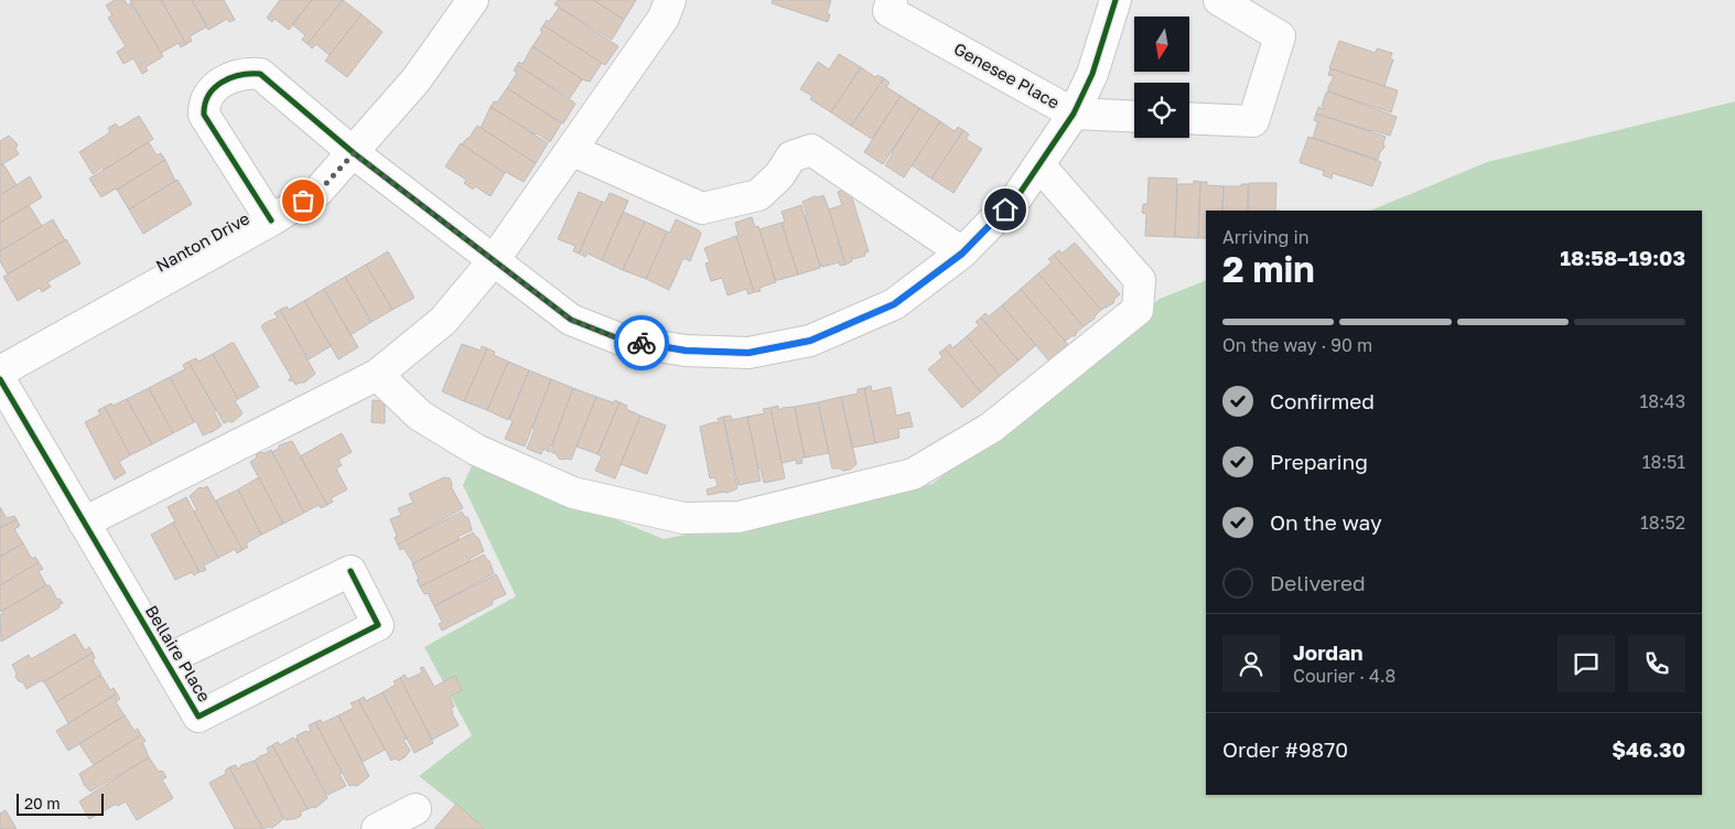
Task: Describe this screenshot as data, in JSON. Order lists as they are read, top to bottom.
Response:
{
  "streets": {
    "street": ["Genesee Place", "Nanton Drive", "Bellaire Place"]
  },
  "scale_bar": "20 m",
  "north": "bottom",
  "page": {
    "heading": ["2 min", "Arriving in", "18:58–19:03"],
    "panel": [
      "Jordan",
      "Courier · 4.8",
      "Order #9870",
      "$46.30"
    ],
    "bar": "On the way · 90 m",
    "list": [
      ["Confirmed", "18:43"],
      ["Preparing", "18:51"],
      ["On the way", "18:52"],
      "Delivered"
    ],
    "scale": "20 m"
  }
}
